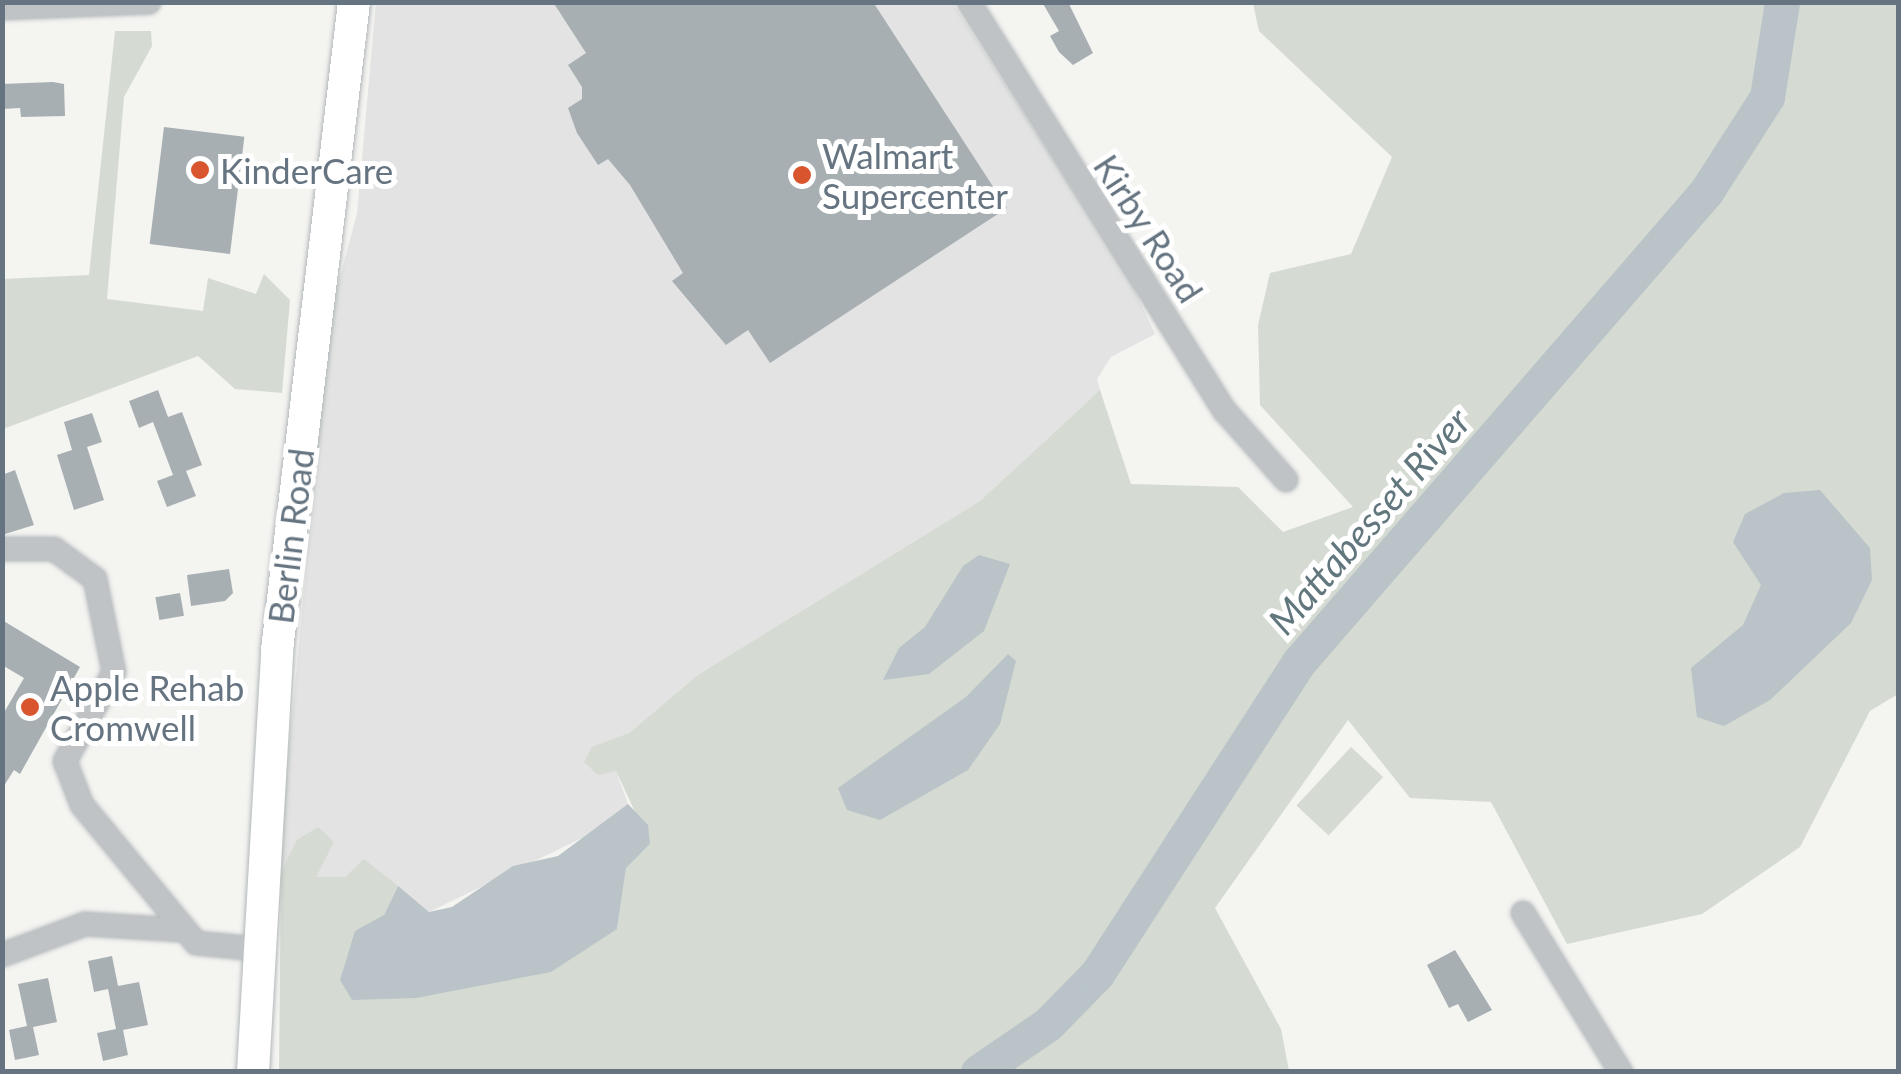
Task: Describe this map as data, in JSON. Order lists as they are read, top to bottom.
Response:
{
  "streets": {
    "main road": ["Berlin Road"],
    "street": ["Kirby Road"]
  },
  "water": ["Mattabesset River"],
  "places": ["KinderCare", "Walmart Supercenter", "Apple Rehab Cromwell"]
}
